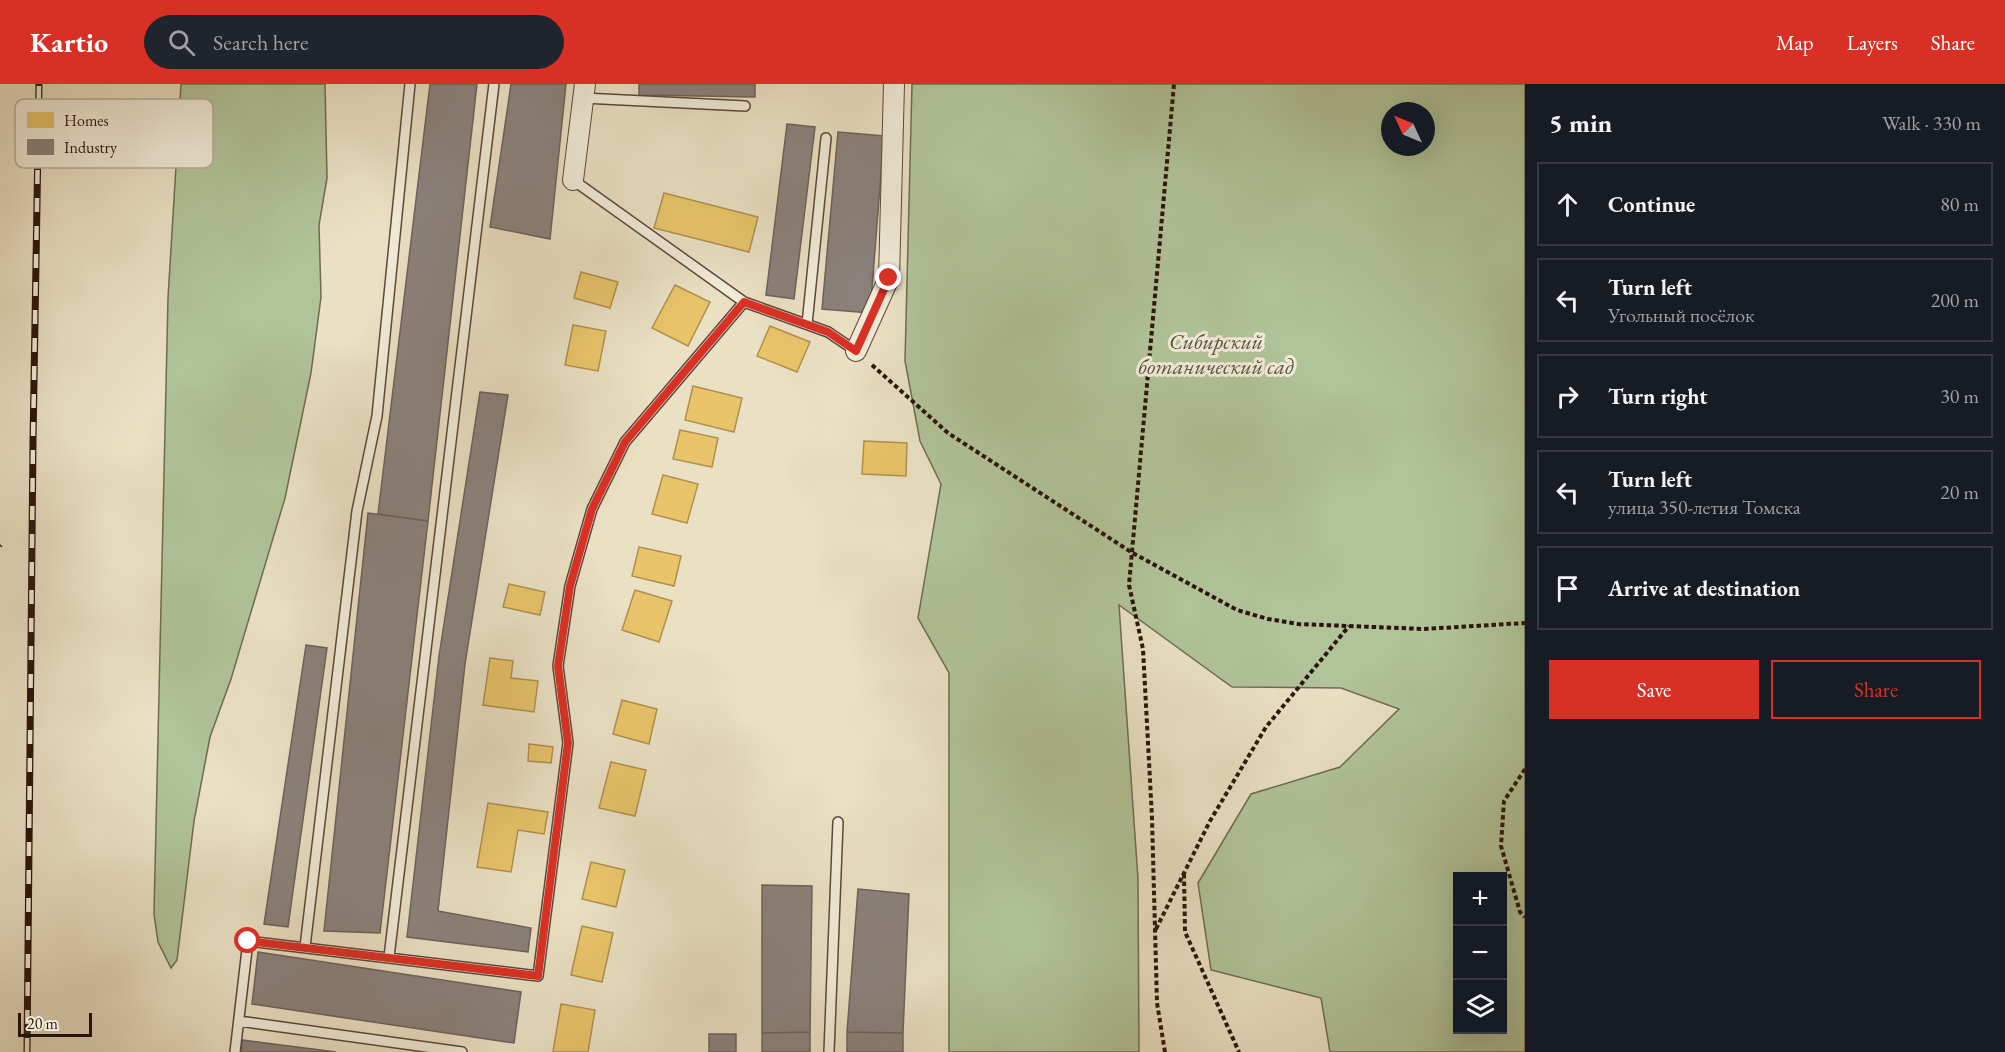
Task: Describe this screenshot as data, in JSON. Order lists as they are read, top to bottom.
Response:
{
  "parks": ["Сибирский ботанический сад"],
  "legend": ["Homes", "Industry"],
  "scale_bar": "20 m",
  "north": "top left",
  "page": {
    "header": "Kartio",
    "search": "Search here",
    "nav": ["Map", "Layers", "Share"],
    "heading": ["5 min", "Walk · 330 m"],
    "list": [
      ["Continue", "80 m"],
      ["Turn left", "Угольный посёлок", "200 m"],
      ["Turn right", "30 m"],
      ["Turn left", "улица 350-летия Томска", "20 m"],
      "Arrive at destination"
    ],
    "buttons": ["Save", "Share"],
    "map_buttons": ["+", "−"],
    "scale": "20 m"
  }
}
